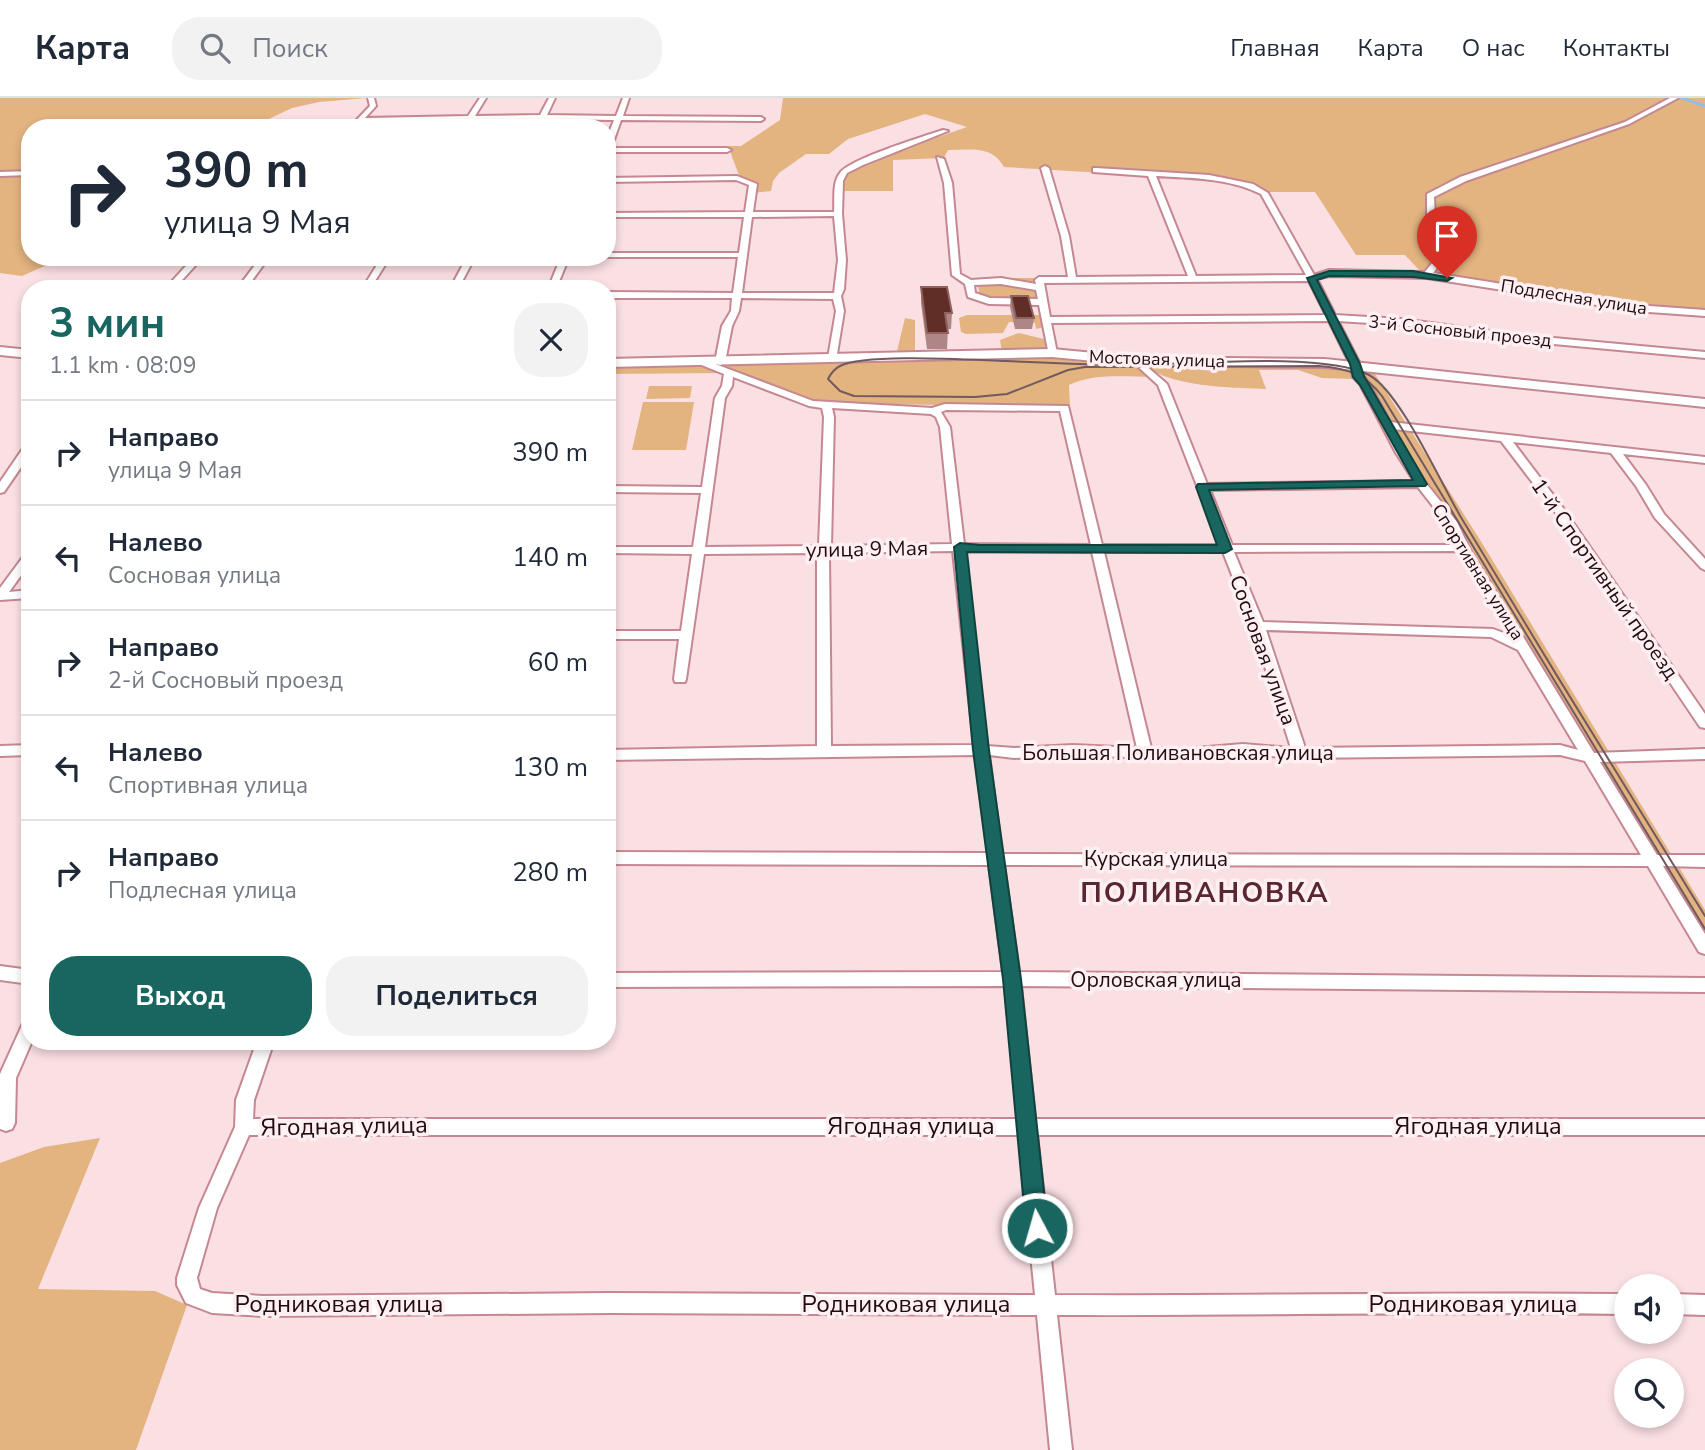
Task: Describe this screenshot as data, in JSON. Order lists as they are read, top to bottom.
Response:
{
  "streets": {
    "street": [
      "Подлесная улица",
      "3-й Сосновый проезд",
      "Мостовая улица",
      "улица 9 Мая",
      "Спортивная улица",
      "1-й Спортивный проезд",
      "Сосновая улица",
      "Большая Поливановская улица",
      "Курская улица",
      "Орловская улица",
      "Ягодная улица",
      "Родниковая улица"
    ]
  },
  "crossings": [
    ["Подлесная улица", "Спортивная улица"],
    ["3-й Сосновый проезд", "Спортивная улица"],
    ["Мостовая улица", "Спортивная улица"],
    ["Мостовая улица", "Сосновая улица"],
    ["улица 9 Мая", "Спортивная улица"],
    ["улица 9 Мая", "Сосновая улица"],
    ["Спортивная улица", "Большая Поливановская улица"],
    ["Спортивная улица", "Курская улица"],
    ["Сосновая улица", "Большая Поливановская улица"],
    ["Ягодная улица", "Родниковая улица"]
  ],
  "districts": ["ПОЛИВАНОВКА"],
  "page": {
    "header": "Карта",
    "search": "Поиск",
    "nav": [
      "Главная",
      "Карта",
      "О нас",
      "Контакты"
    ],
    "turn": ["390 m", "улица 9 Мая"],
    "heading": ["3 мин", "1.1 km · 08:09"],
    "list": [
      {
        "name": "Направо",
        "note": "улица 9 Мая",
        "value": "390 m"
      },
      {
        "name": "Налево",
        "note": "Сосновая улица",
        "value": "140 m"
      },
      {
        "name": "Направо",
        "note": "2-й Сосновый проезд",
        "value": "60 m"
      },
      {
        "name": "Налево",
        "note": "Спортивная улица",
        "value": "130 m"
      },
      {
        "name": "Направо",
        "note": "Подлесная улица",
        "value": "280 m"
      }
    ],
    "buttons": ["Выход", "Поделиться"]
  }
}
